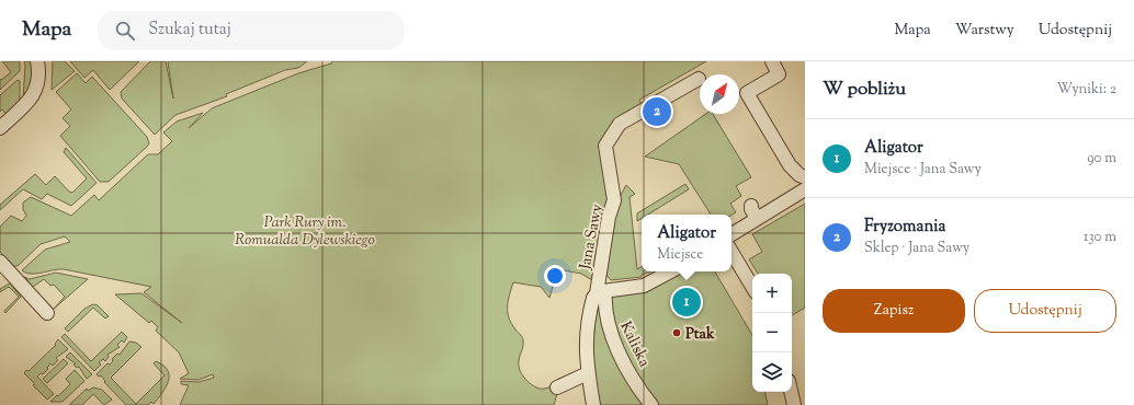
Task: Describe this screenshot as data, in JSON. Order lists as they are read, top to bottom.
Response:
{
  "streets": {
    "street": ["Jana Sawy", "Kaliska"]
  },
  "crossings": [
    ["Jana Sawy", "Kaliska"]
  ],
  "parks": ["Park Rury im. Romualda Dylewskiego"],
  "places": ["Ptak"],
  "north": "top right",
  "page": {
    "header": "Mapa",
    "search": "Szukaj tutaj",
    "nav": ["Mapa", "Warstwy", "Udostępnij"],
    "heading": ["W pobliżu", "Wyniki: 2"],
    "pins": ["2", "1"],
    "list": [
      {
        "mark": "1",
        "name": "Aligator",
        "note": "Miejsce · Jana Sawy",
        "value": "90 m"
      },
      {
        "mark": "2",
        "name": "Fryzomania",
        "note": "Sklep · Jana Sawy",
        "value": "130 m"
      }
    ],
    "popup": ["Aligator", "Miejsce"],
    "map_buttons": ["+", "−"],
    "buttons": ["Zapisz", "Udostępnij"]
  }
}
